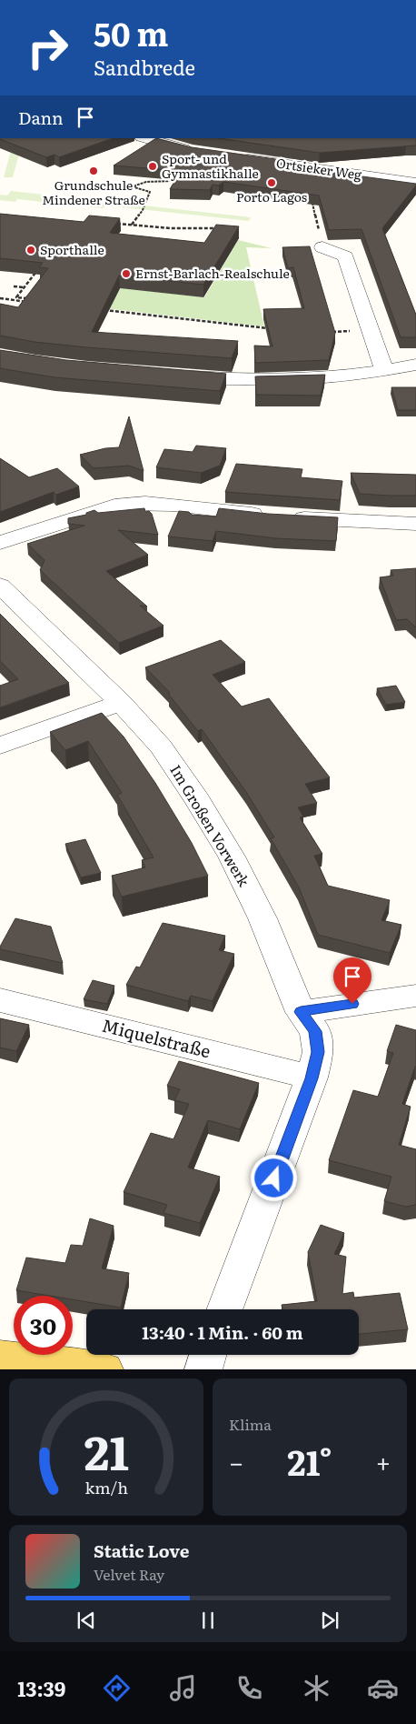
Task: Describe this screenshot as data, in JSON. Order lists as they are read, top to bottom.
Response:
{
  "streets": {
    "street": ["Ortsieker Weg", "Im Großen Vorwerk", "Miquelstraße"]
  },
  "places": [
    "Sport- und Gymnastikhalle",
    "Grundschule Mindener Straße",
    "Porto Lagos",
    "Sporthalle",
    "Ernst-Barlach-Realschule"
  ],
  "page": {
    "turn": ["50 m", "Sandbrede"],
    "then": "Dann",
    "limit": "30",
    "trip": "13:40 · 1 Min. · 60 m",
    "tile": "Klima",
    "heat": ["−", "21°", "+"],
    "song": ["Static Love", "Velvet Ray"],
    "tabs": "13:39",
    "gauge": ["21", "km/h"]
  }
}
